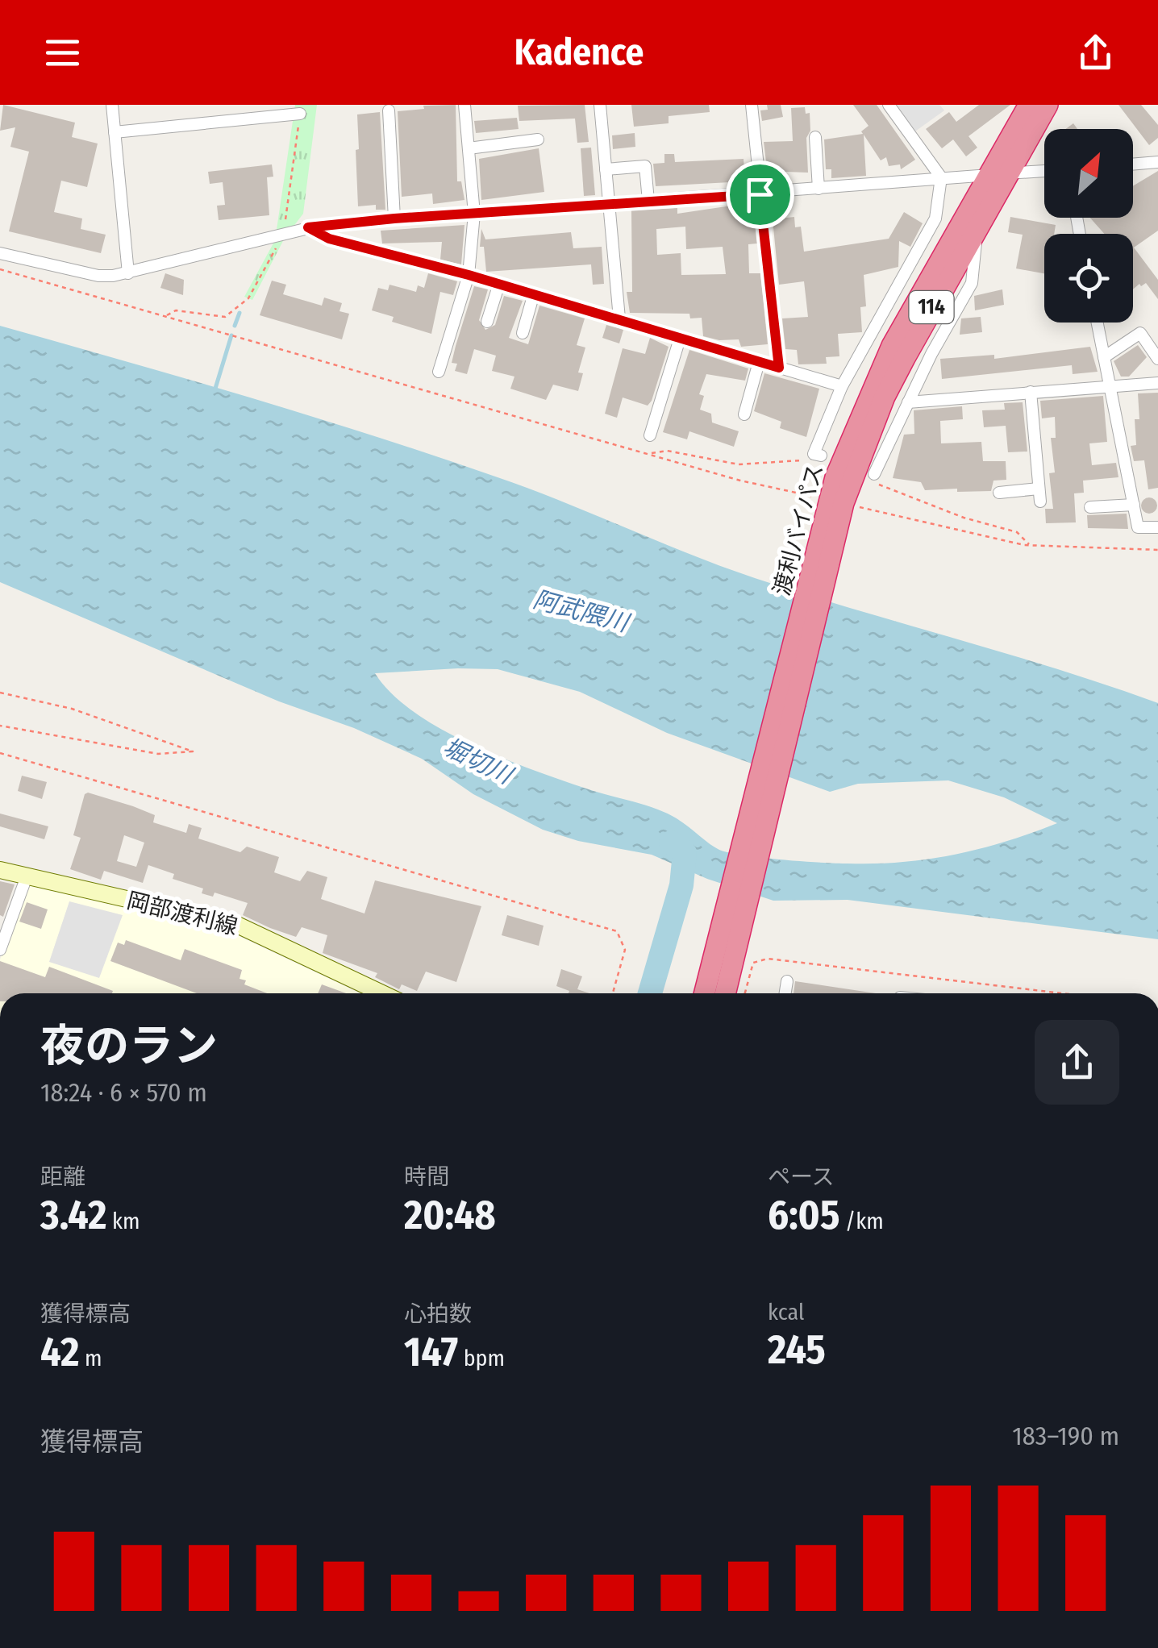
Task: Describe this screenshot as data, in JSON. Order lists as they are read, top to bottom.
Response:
{
  "streets": {
    "highway": ["114", "渡利バイパス"],
    "main road": ["岡部渡利線"]
  },
  "water": ["阿武隈川", "堀切川"],
  "north": "top right",
  "page": {
    "header": "Kadence",
    "heading": ["夜のラン", "18:24 · 6 × 570 m"],
    "stats": [
      ["距離", "3.42 km"],
      ["時間", "20:48"],
      ["ペース", "6:05 /km"],
      ["獲得標高", "42 m"],
      ["心拍数", "147 bpm"],
      ["kcal", "245"]
    ],
    "chart": ["獲得標高", "183–190 m"]
  }
}
